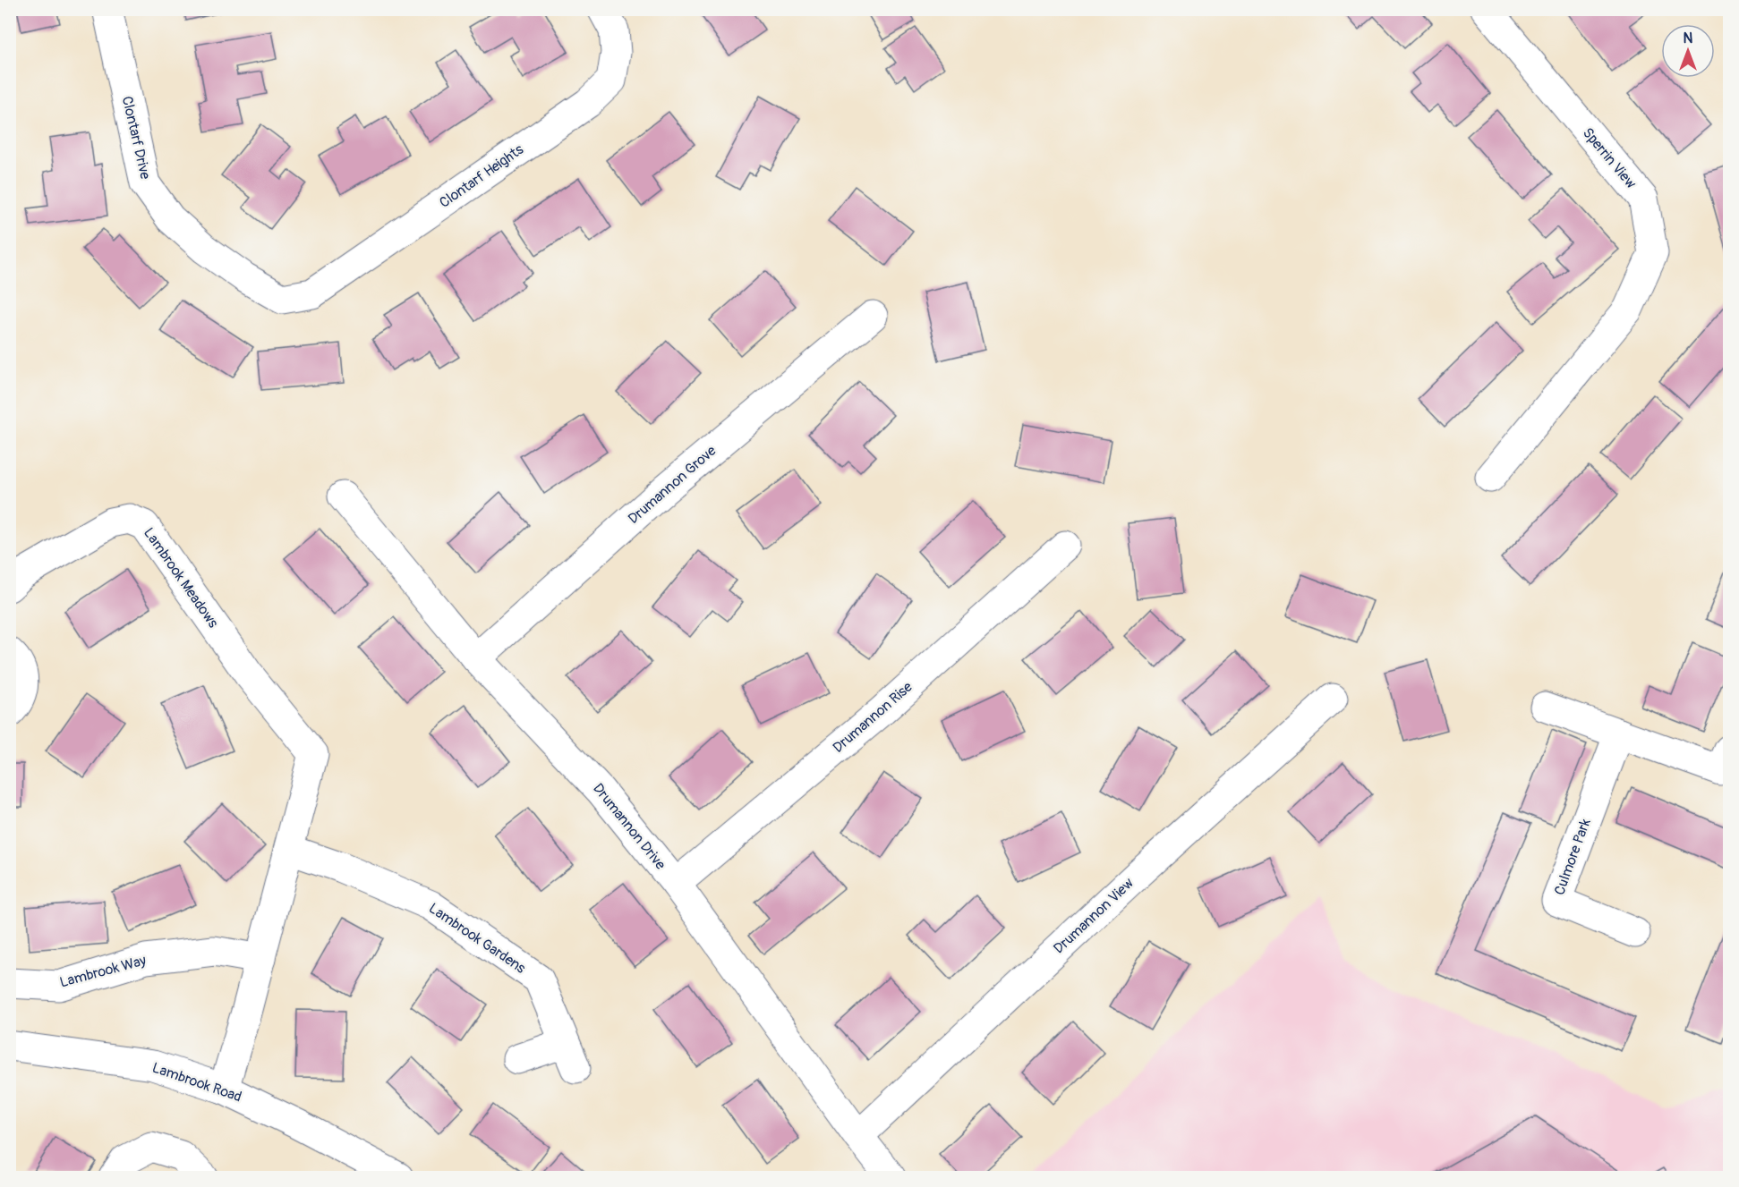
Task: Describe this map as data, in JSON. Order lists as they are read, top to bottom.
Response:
{
  "streets": {
    "street": [
      "Clontarf Drive",
      "Sperrin View",
      "Clontarf Heights",
      "Drumannon Grove",
      "Lambrook Meadows",
      "Drumannon Rise",
      "Drumannon Drive",
      "Culmore Park",
      "Drumannon View",
      "Lambrook Gardens",
      "Lambrook Way",
      "Lambrook Road"
    ]
  },
  "crossings": [
    ["Clontarf Drive", "Clontarf Heights"],
    ["Drumannon Grove", "Drumannon Drive"],
    ["Lambrook Meadows", "Lambrook Gardens"],
    ["Drumannon Rise", "Drumannon Drive"],
    ["Drumannon Drive", "Drumannon View"]
  ],
  "north": "top"
}
